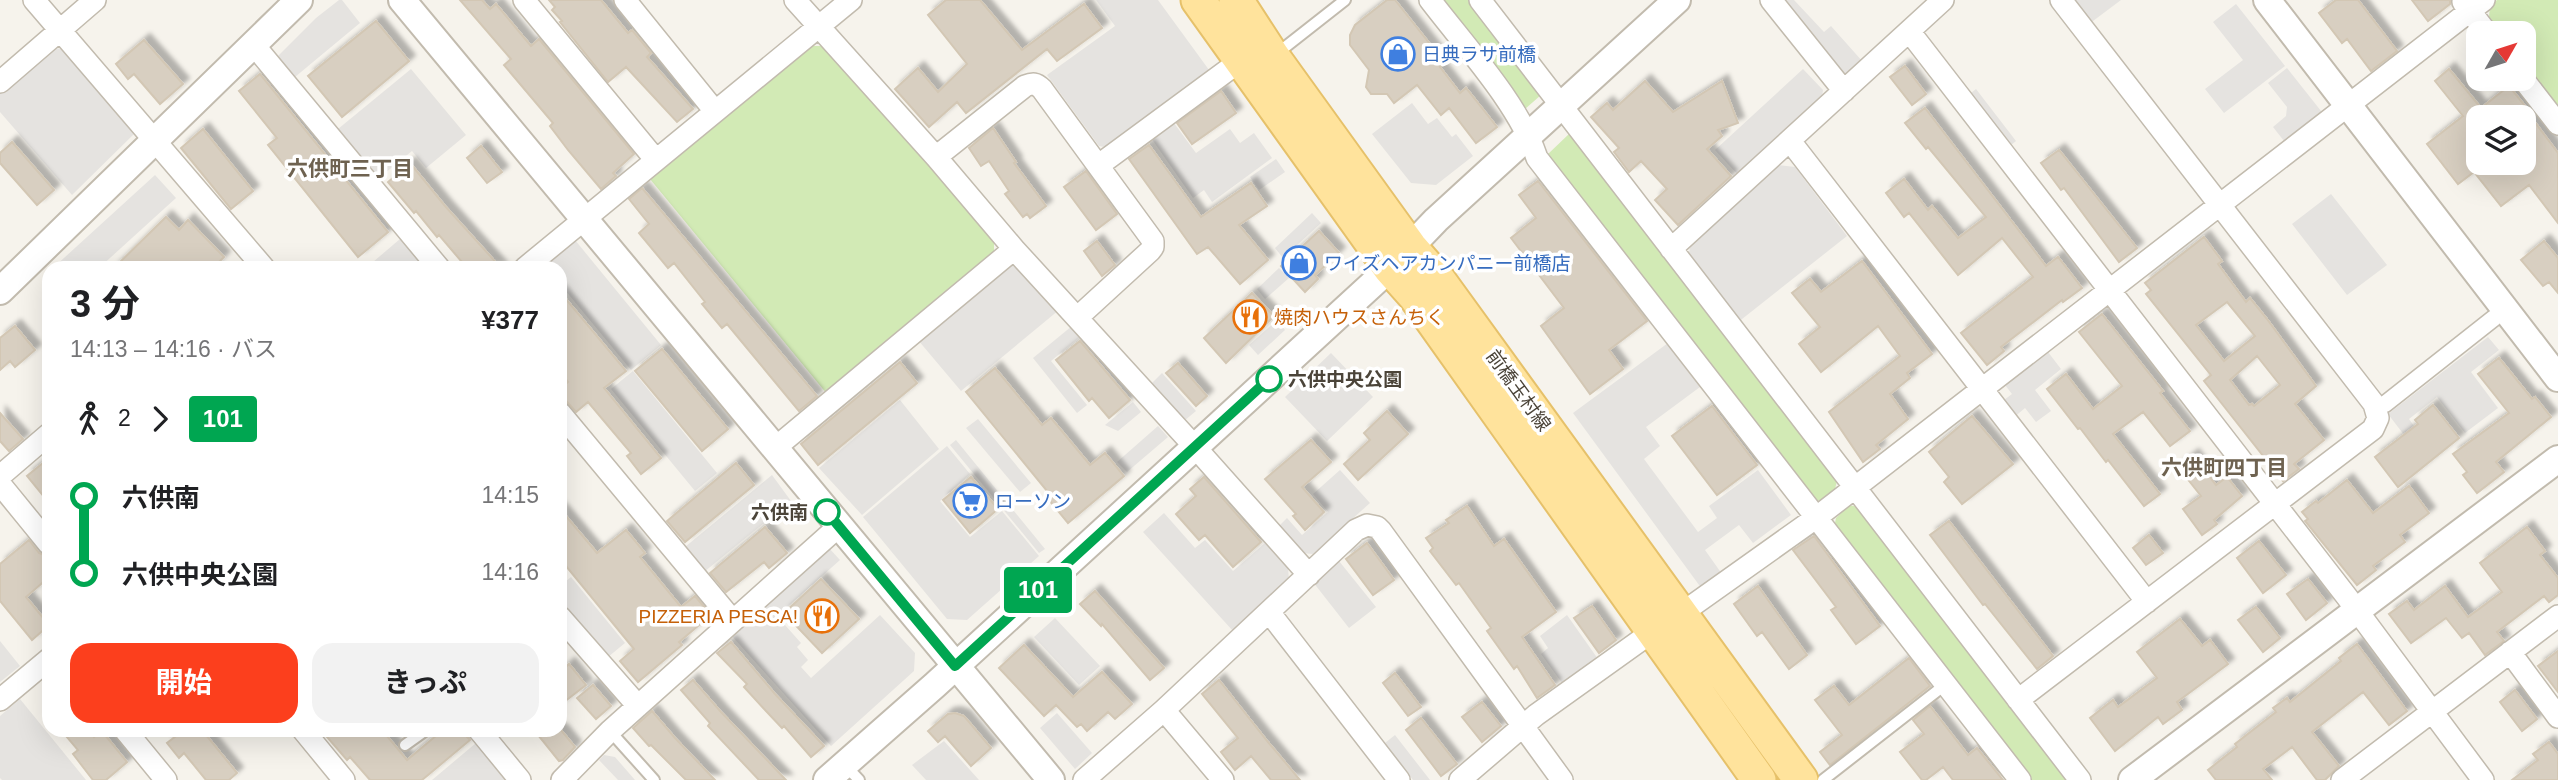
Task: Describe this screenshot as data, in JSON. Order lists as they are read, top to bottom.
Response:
{
  "streets": {
    "main road": ["前橋玉村線"]
  },
  "districts": ["六供町三丁目", "六供町四丁目"],
  "places": {
    "shop": ["日典ラサ前橋", "ワイズヘアカンパニー前橋店"],
    "restaurant": ["焼肉ハウスさんちく", "PIZZERIA PESCA!"],
    "other": ["六供中央公園", "六供南"],
    "supermarket": ["ローソン"]
  },
  "lines": ["bus line 101"],
  "north": "top right",
  "page": {
    "on_map": "101",
    "heading": ["3 分", "14:13 – 14:16 · バス", "¥377"],
    "legs": ["2", "101"],
    "list": [
      {
        "name": "六供南",
        "value": "14:15"
      },
      {
        "name": "六供中央公園",
        "value": "14:16"
      }
    ],
    "buttons": ["開始", "きっぷ"]
  }
}
